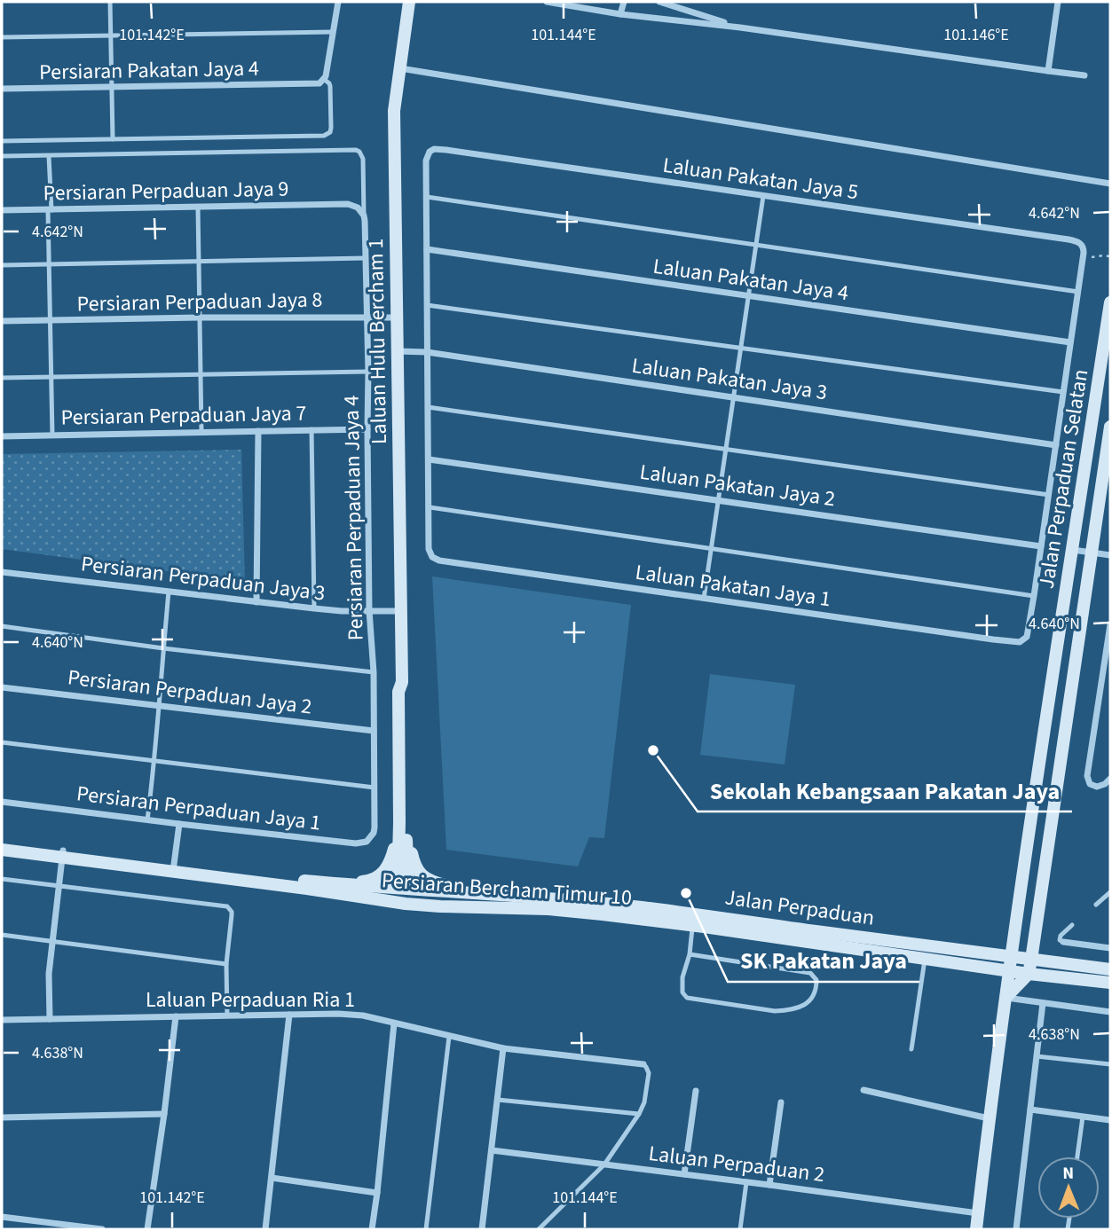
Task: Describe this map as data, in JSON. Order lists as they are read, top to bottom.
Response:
{
  "streets": {
    "street": [
      "Persiaran Pakatan Jaya 4",
      "Laluan Pakatan Jaya 5",
      "Persiaran Perpaduan Jaya 9",
      "Laluan Pakatan Jaya 4",
      "Persiaran Perpaduan Jaya 8",
      "Laluan Hulu Bercham 1",
      "Laluan Pakatan Jaya 3",
      "Persiaran Perpaduan Jaya 7",
      "Jalan Perpaduan Selatan",
      "Laluan Pakatan Jaya 2",
      "Persiaran Perpaduan Jaya 4",
      "Persiaran Perpaduan Jaya 3",
      "Laluan Pakatan Jaya 1",
      "Persiaran Perpaduan Jaya 2",
      "Persiaran Perpaduan Jaya 1",
      "Persiaran Bercham Timur 10",
      "Jalan Perpaduan",
      "Laluan Perpaduan Ria 1",
      "Laluan Perpaduan 2"
    ]
  },
  "crossings": [
    ["Persiaran Perpaduan Jaya 9", "Persiaran Perpaduan Jaya 4"],
    ["Persiaran Perpaduan Jaya 8", "Laluan Hulu Bercham 1"],
    ["Persiaran Perpaduan Jaya 8", "Persiaran Perpaduan Jaya 4"],
    ["Laluan Hulu Bercham 1", "Laluan Pakatan Jaya 3"],
    ["Laluan Hulu Bercham 1", "Persiaran Perpaduan Jaya 3"],
    ["Laluan Hulu Bercham 1", "Persiaran Bercham Timur 10"],
    ["Laluan Hulu Bercham 1", "Jalan Perpaduan"],
    ["Persiaran Perpaduan Jaya 7", "Persiaran Perpaduan Jaya 4"],
    ["Jalan Perpaduan Selatan", "Persiaran Bercham Timur 10"],
    ["Jalan Perpaduan Selatan", "Jalan Perpaduan"],
    ["Persiaran Perpaduan Jaya 4", "Persiaran Perpaduan Jaya 3"],
    ["Persiaran Perpaduan Jaya 4", "Persiaran Perpaduan Jaya 2"],
    ["Persiaran Perpaduan Jaya 4", "Persiaran Perpaduan Jaya 1"],
    ["Persiaran Bercham Timur 10", "Jalan Perpaduan"]
  ],
  "places": ["Sekolah Kebangsaan Pakatan Jaya", "SK Pakatan Jaya"],
  "north": "top",
  "coordinates": [
    "101.142°E",
    "101.144°E",
    "101.146°E",
    "4.642°N",
    "4.640°N",
    "4.638°N"
  ]
}
